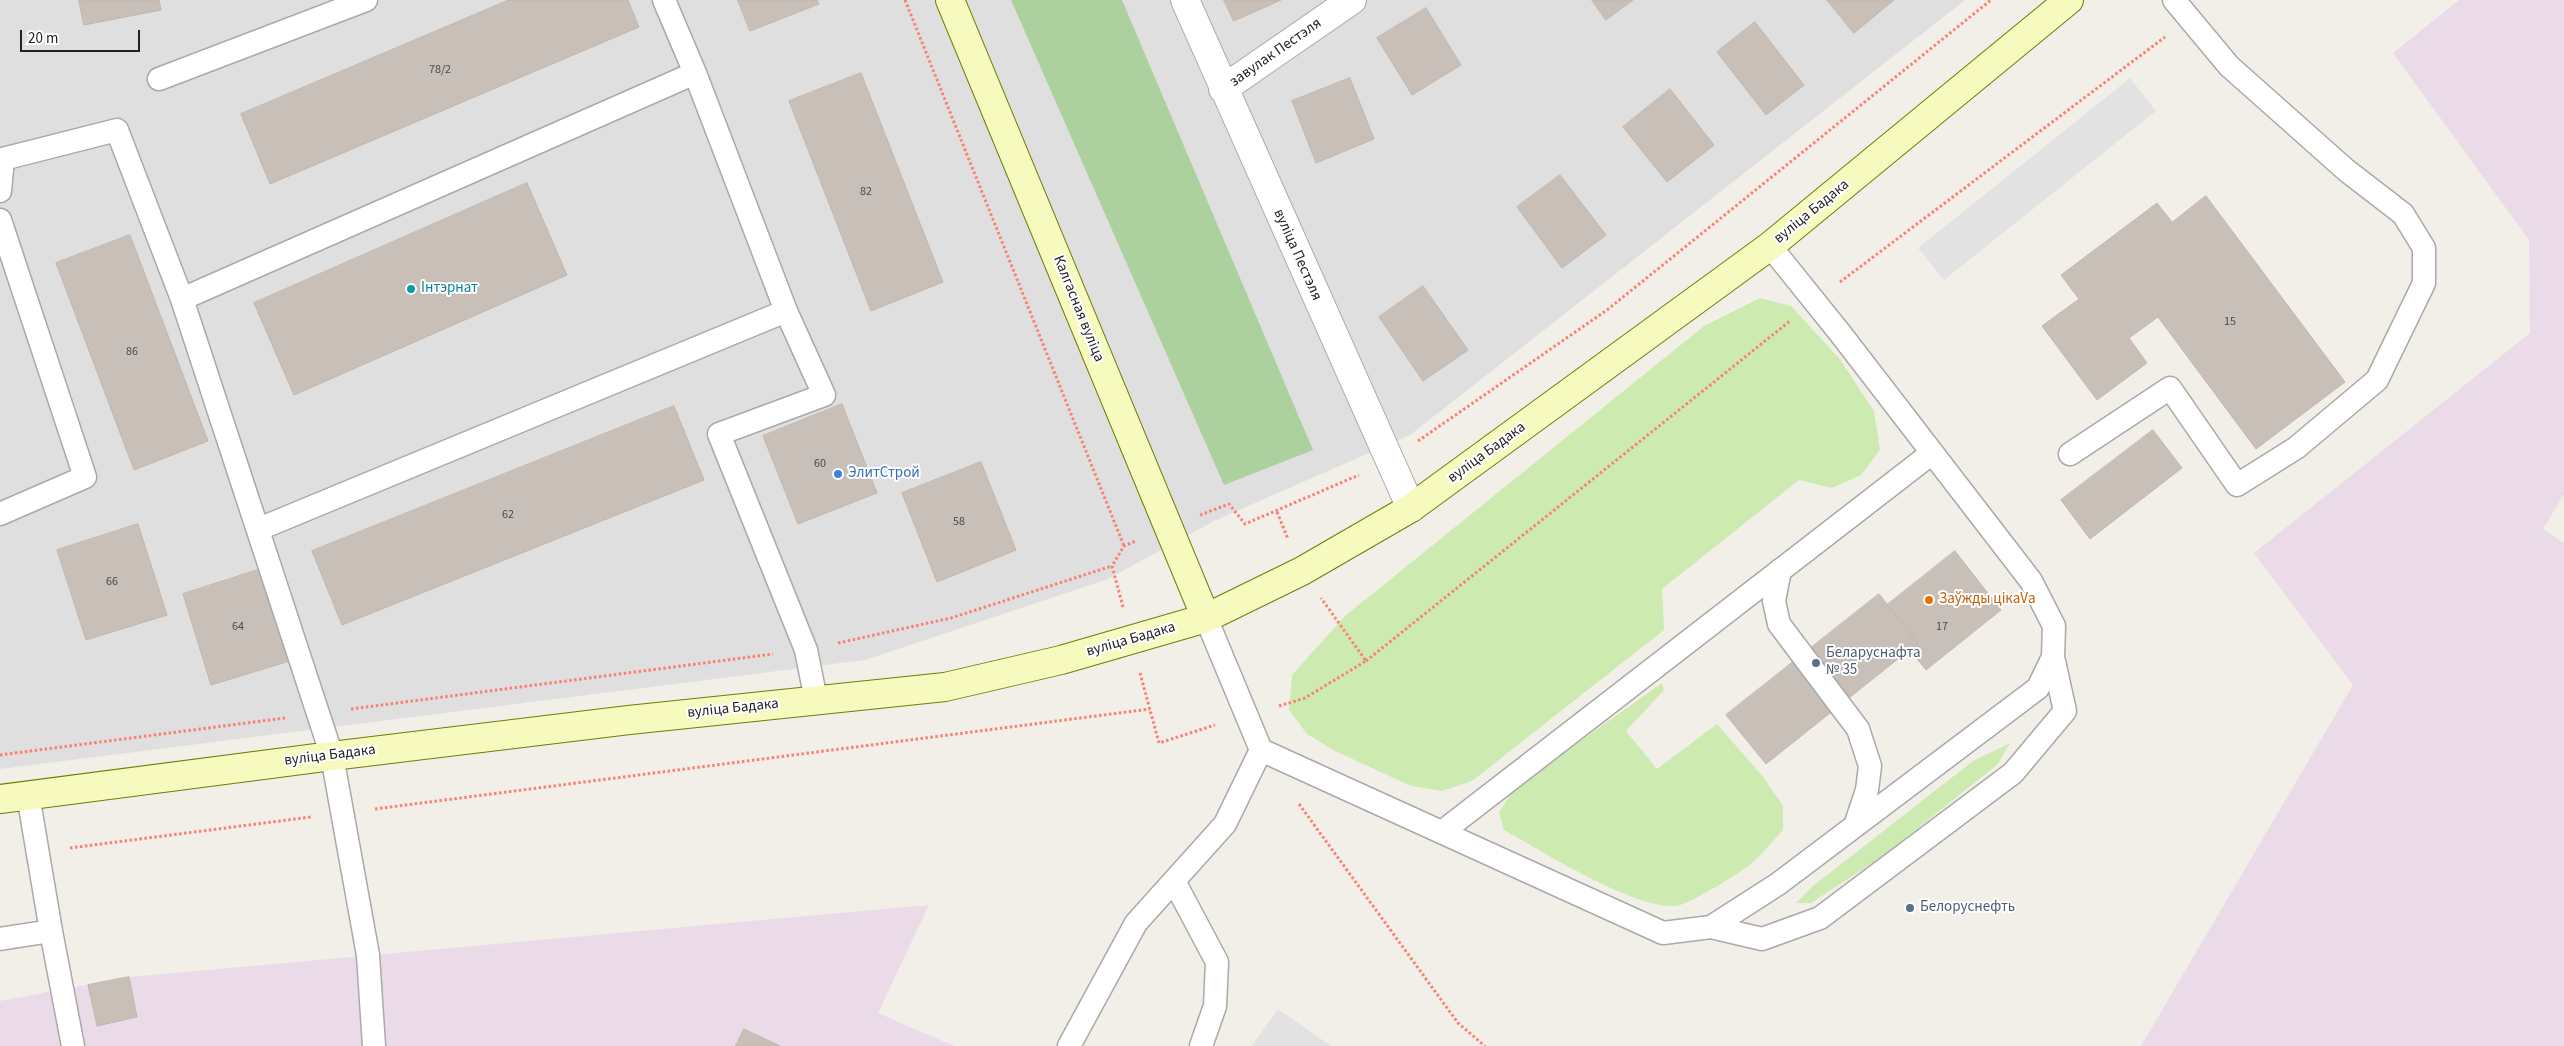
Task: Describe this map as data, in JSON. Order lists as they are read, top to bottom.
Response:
{
  "streets": {
    "main road": ["вуліца Бадака", "Калгасная вуліца"],
    "street": ["завулак Пестэля", "вуліца Пестэля"]
  },
  "crossings": [
    ["завулак Пестэля", "вуліца Пестэля"],
    ["вуліца Бадака", "вуліца Пестэля"],
    ["вуліца Бадака", "Калгасная вуліца"]
  ],
  "places": [
    "Інтэрнат",
    "ЭлитСтрой",
    "Заўжды цікаVа",
    "Беларуснафта № 35",
    "Белоруснефть"
  ],
  "house_numbers": [
    "78/2",
    "82",
    "15",
    "86",
    "60",
    "62",
    "58",
    "66",
    "64",
    "17"
  ],
  "scale_bar": "20 m"
}
